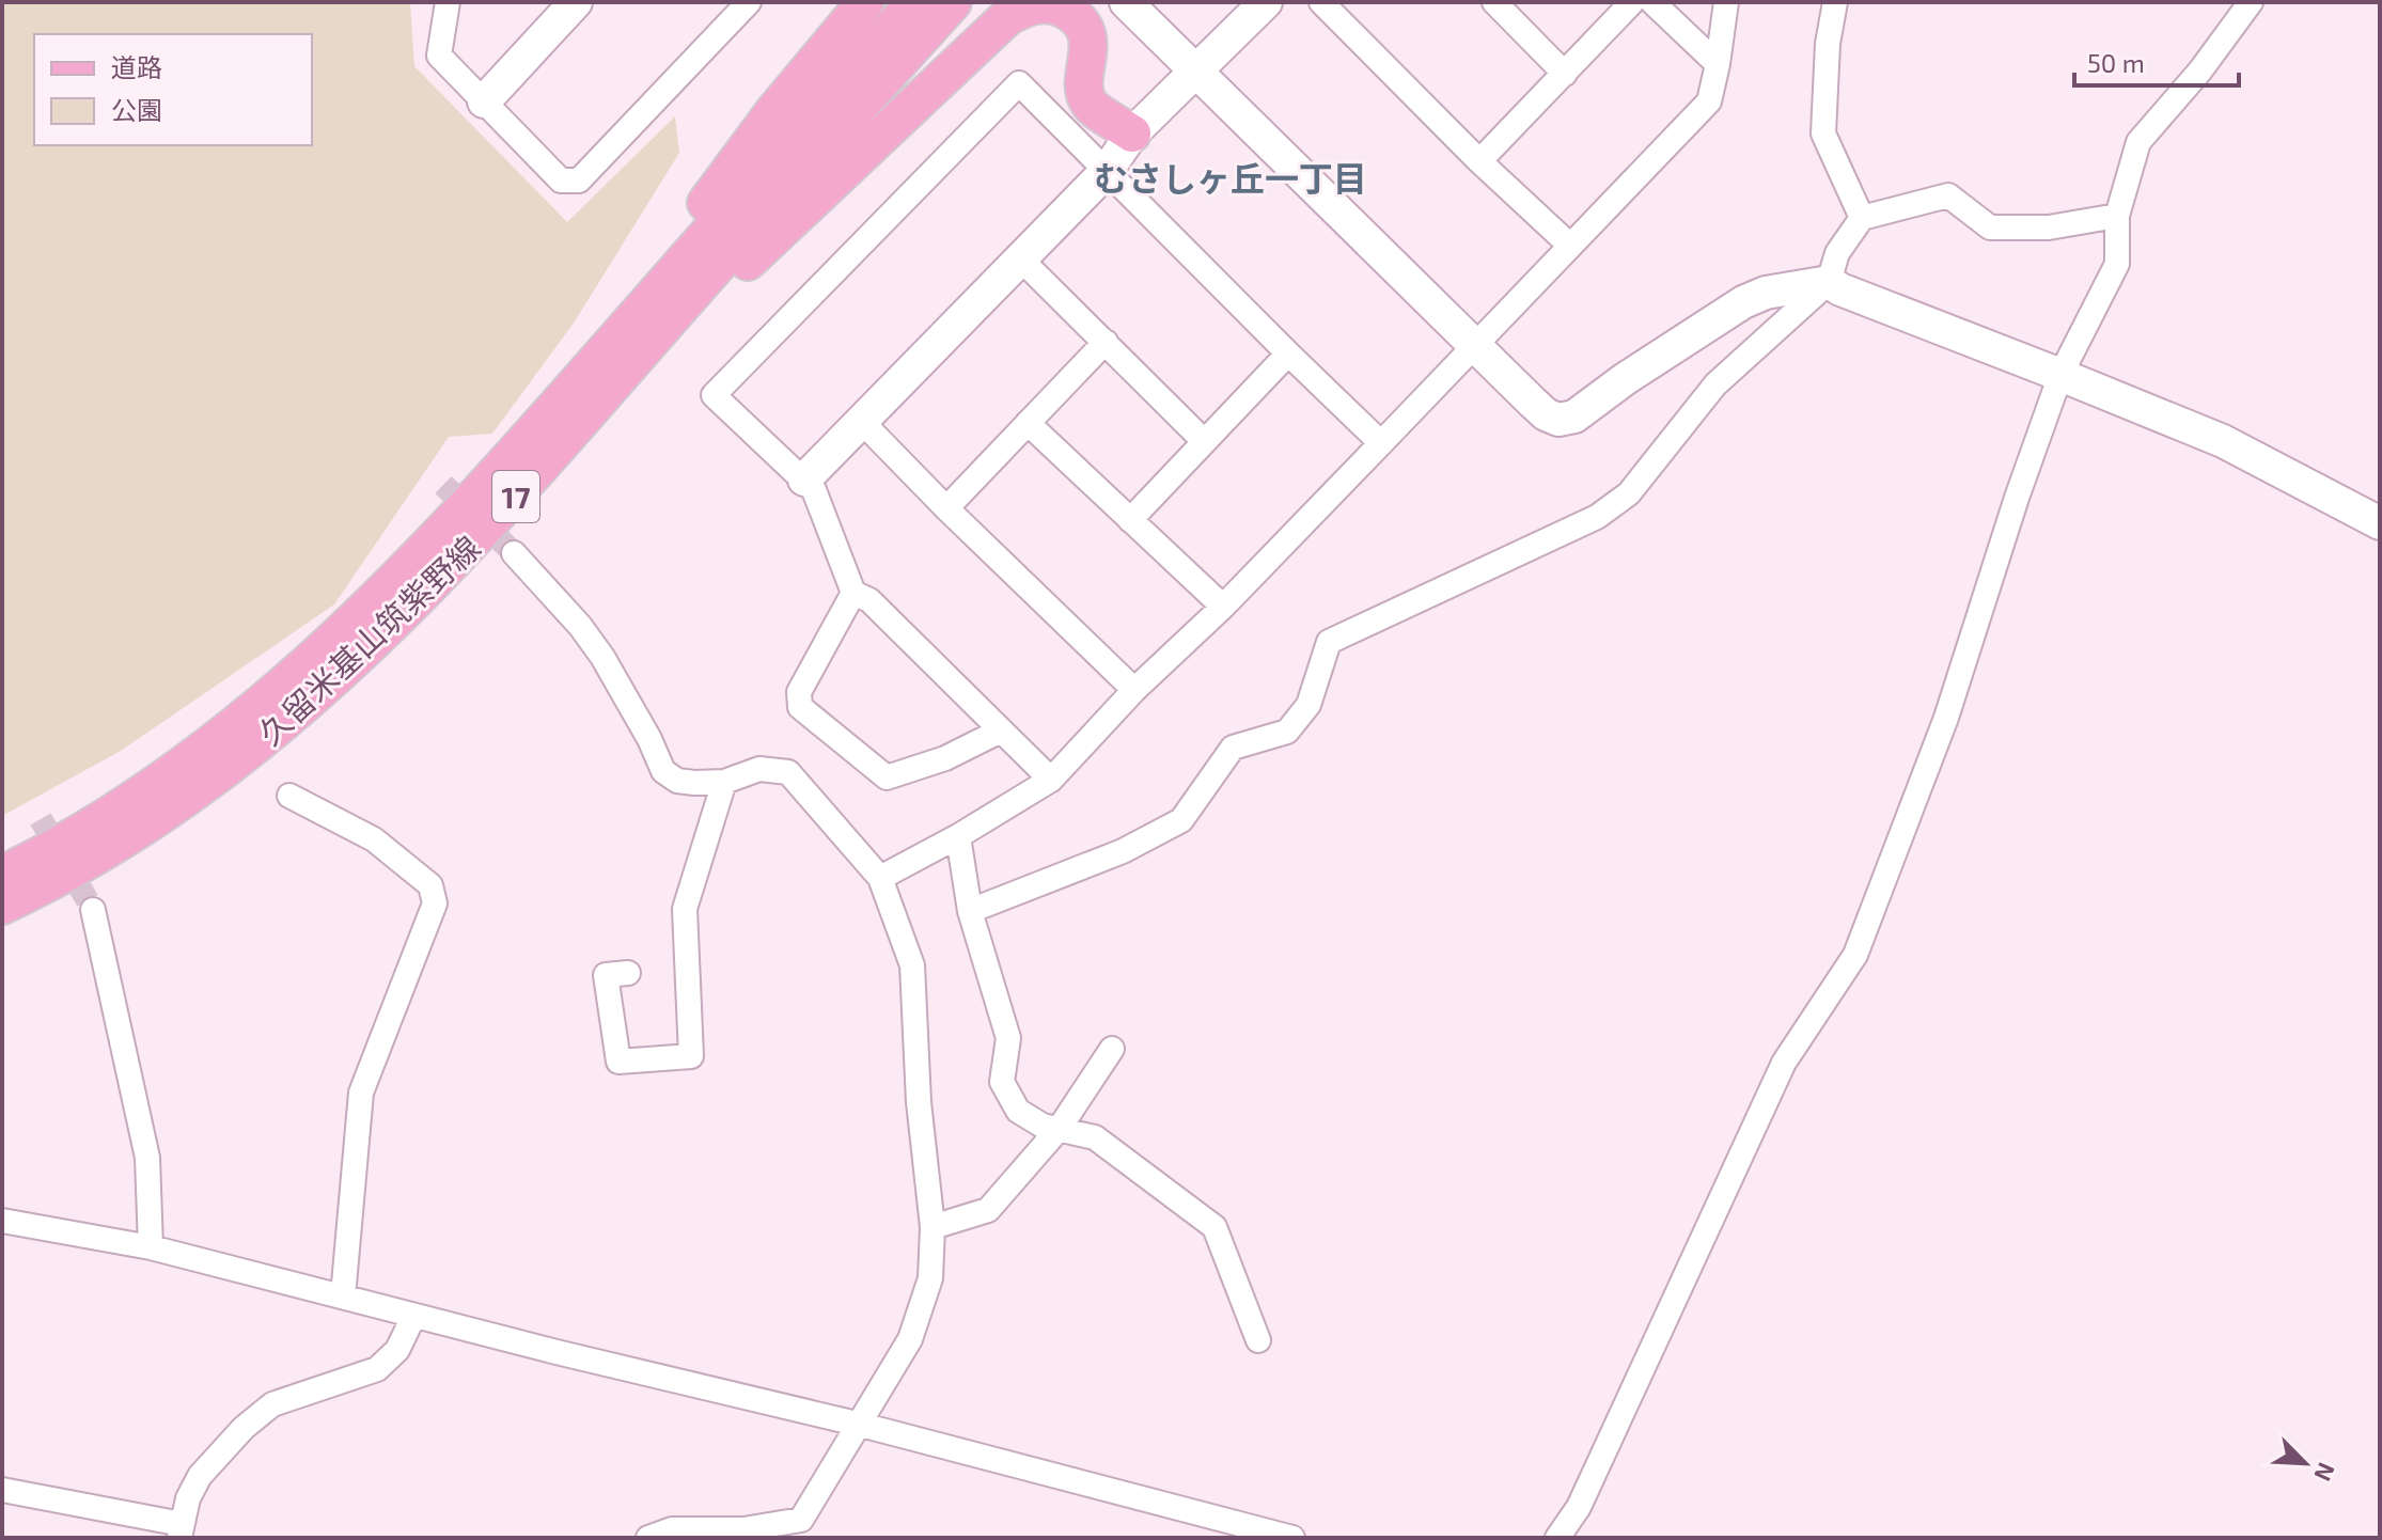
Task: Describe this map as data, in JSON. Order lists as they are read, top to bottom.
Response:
{
  "streets": {
    "main road": ["17", "久留米基山筑紫野線"]
  },
  "districts": ["むさしヶ丘一丁目"],
  "legend": ["道路", "公園"],
  "scale_bar": "50 m",
  "north": "bottom right"
}
